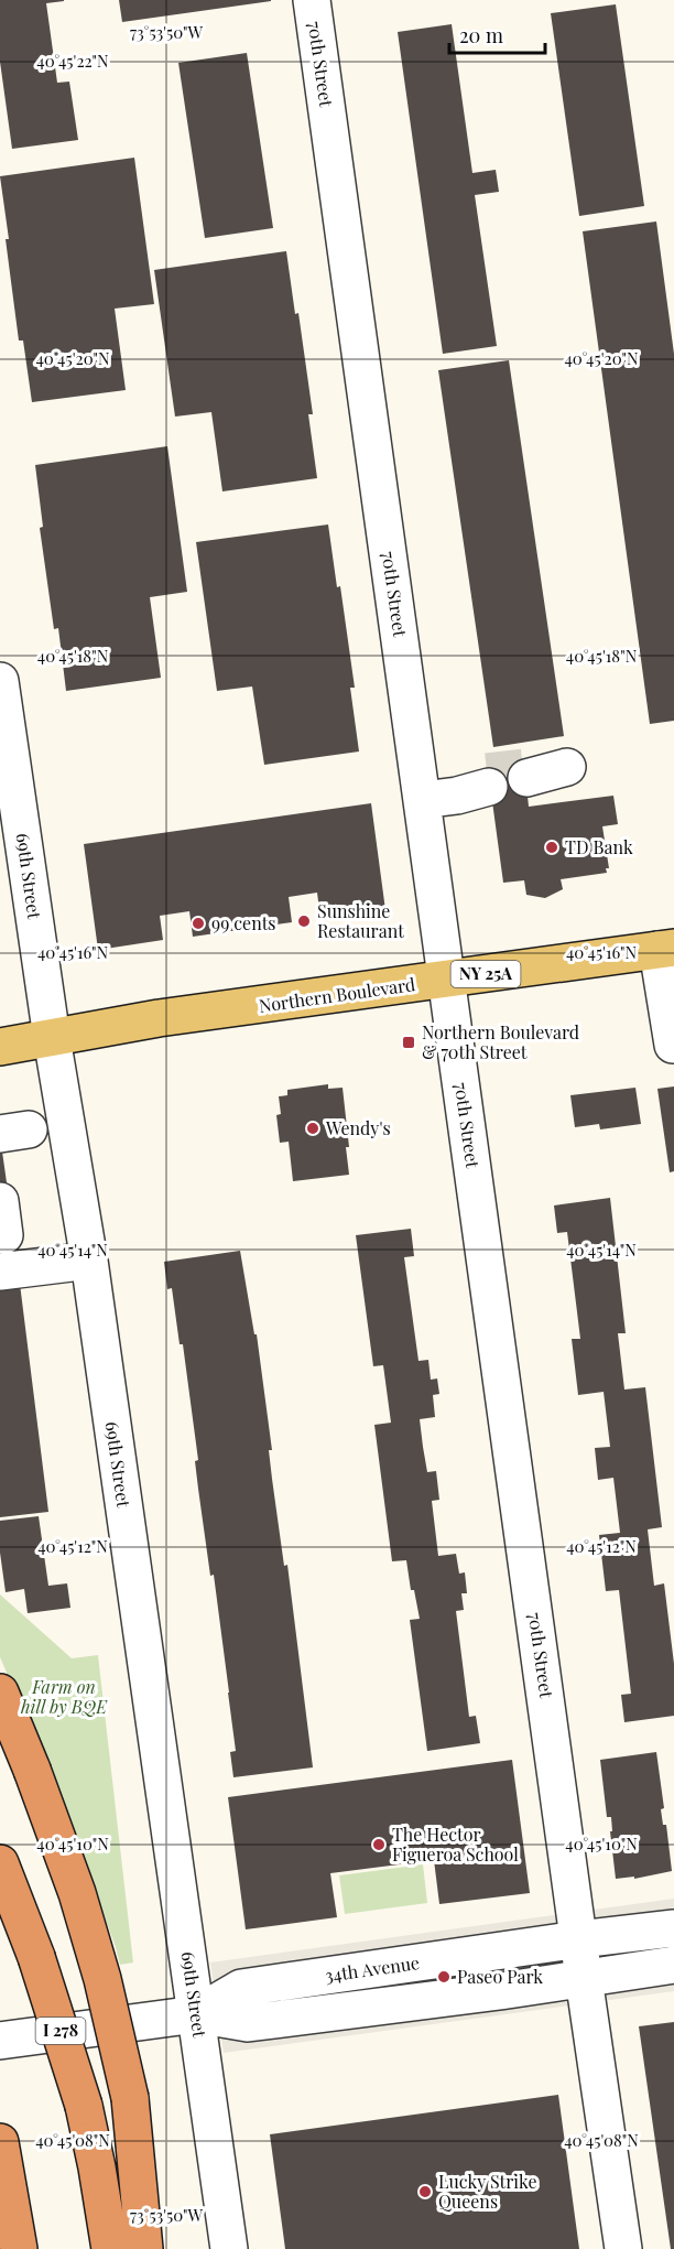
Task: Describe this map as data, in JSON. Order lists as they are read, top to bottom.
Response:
{
  "streets": {
    "highway": ["I 278"],
    "main road": ["NY 25A", "Northern Boulevard"],
    "street": ["70th Street", "69th Street", "34th Avenue"]
  },
  "crossings": [
    ["70th Street", "Northern Boulevard"],
    ["70th Street", "34th Avenue"],
    ["69th Street", "Northern Boulevard"],
    ["69th Street", "34th Avenue"]
  ],
  "parks": ["Farm on hill by BQE"],
  "places": {
    "other": [
      "TD Bank",
      "Sunshine Restaurant",
      "99 cents",
      "Wendy's",
      "The Hector Figueroa School",
      "Paseo Park",
      "Lucky Strike Queens"
    ],
    "transit": ["Northern Boulevard & 70th Street"]
  },
  "scale_bar": "20 m",
  "coordinates": [
    "73°53'50\"W",
    "40°45'22\"N",
    "40°45'20\"N",
    "40°45'18\"N",
    "40°45'16\"N",
    "40°45'14\"N",
    "40°45'12\"N",
    "40°45'10\"N",
    "40°45'08\"N"
  ]
}
